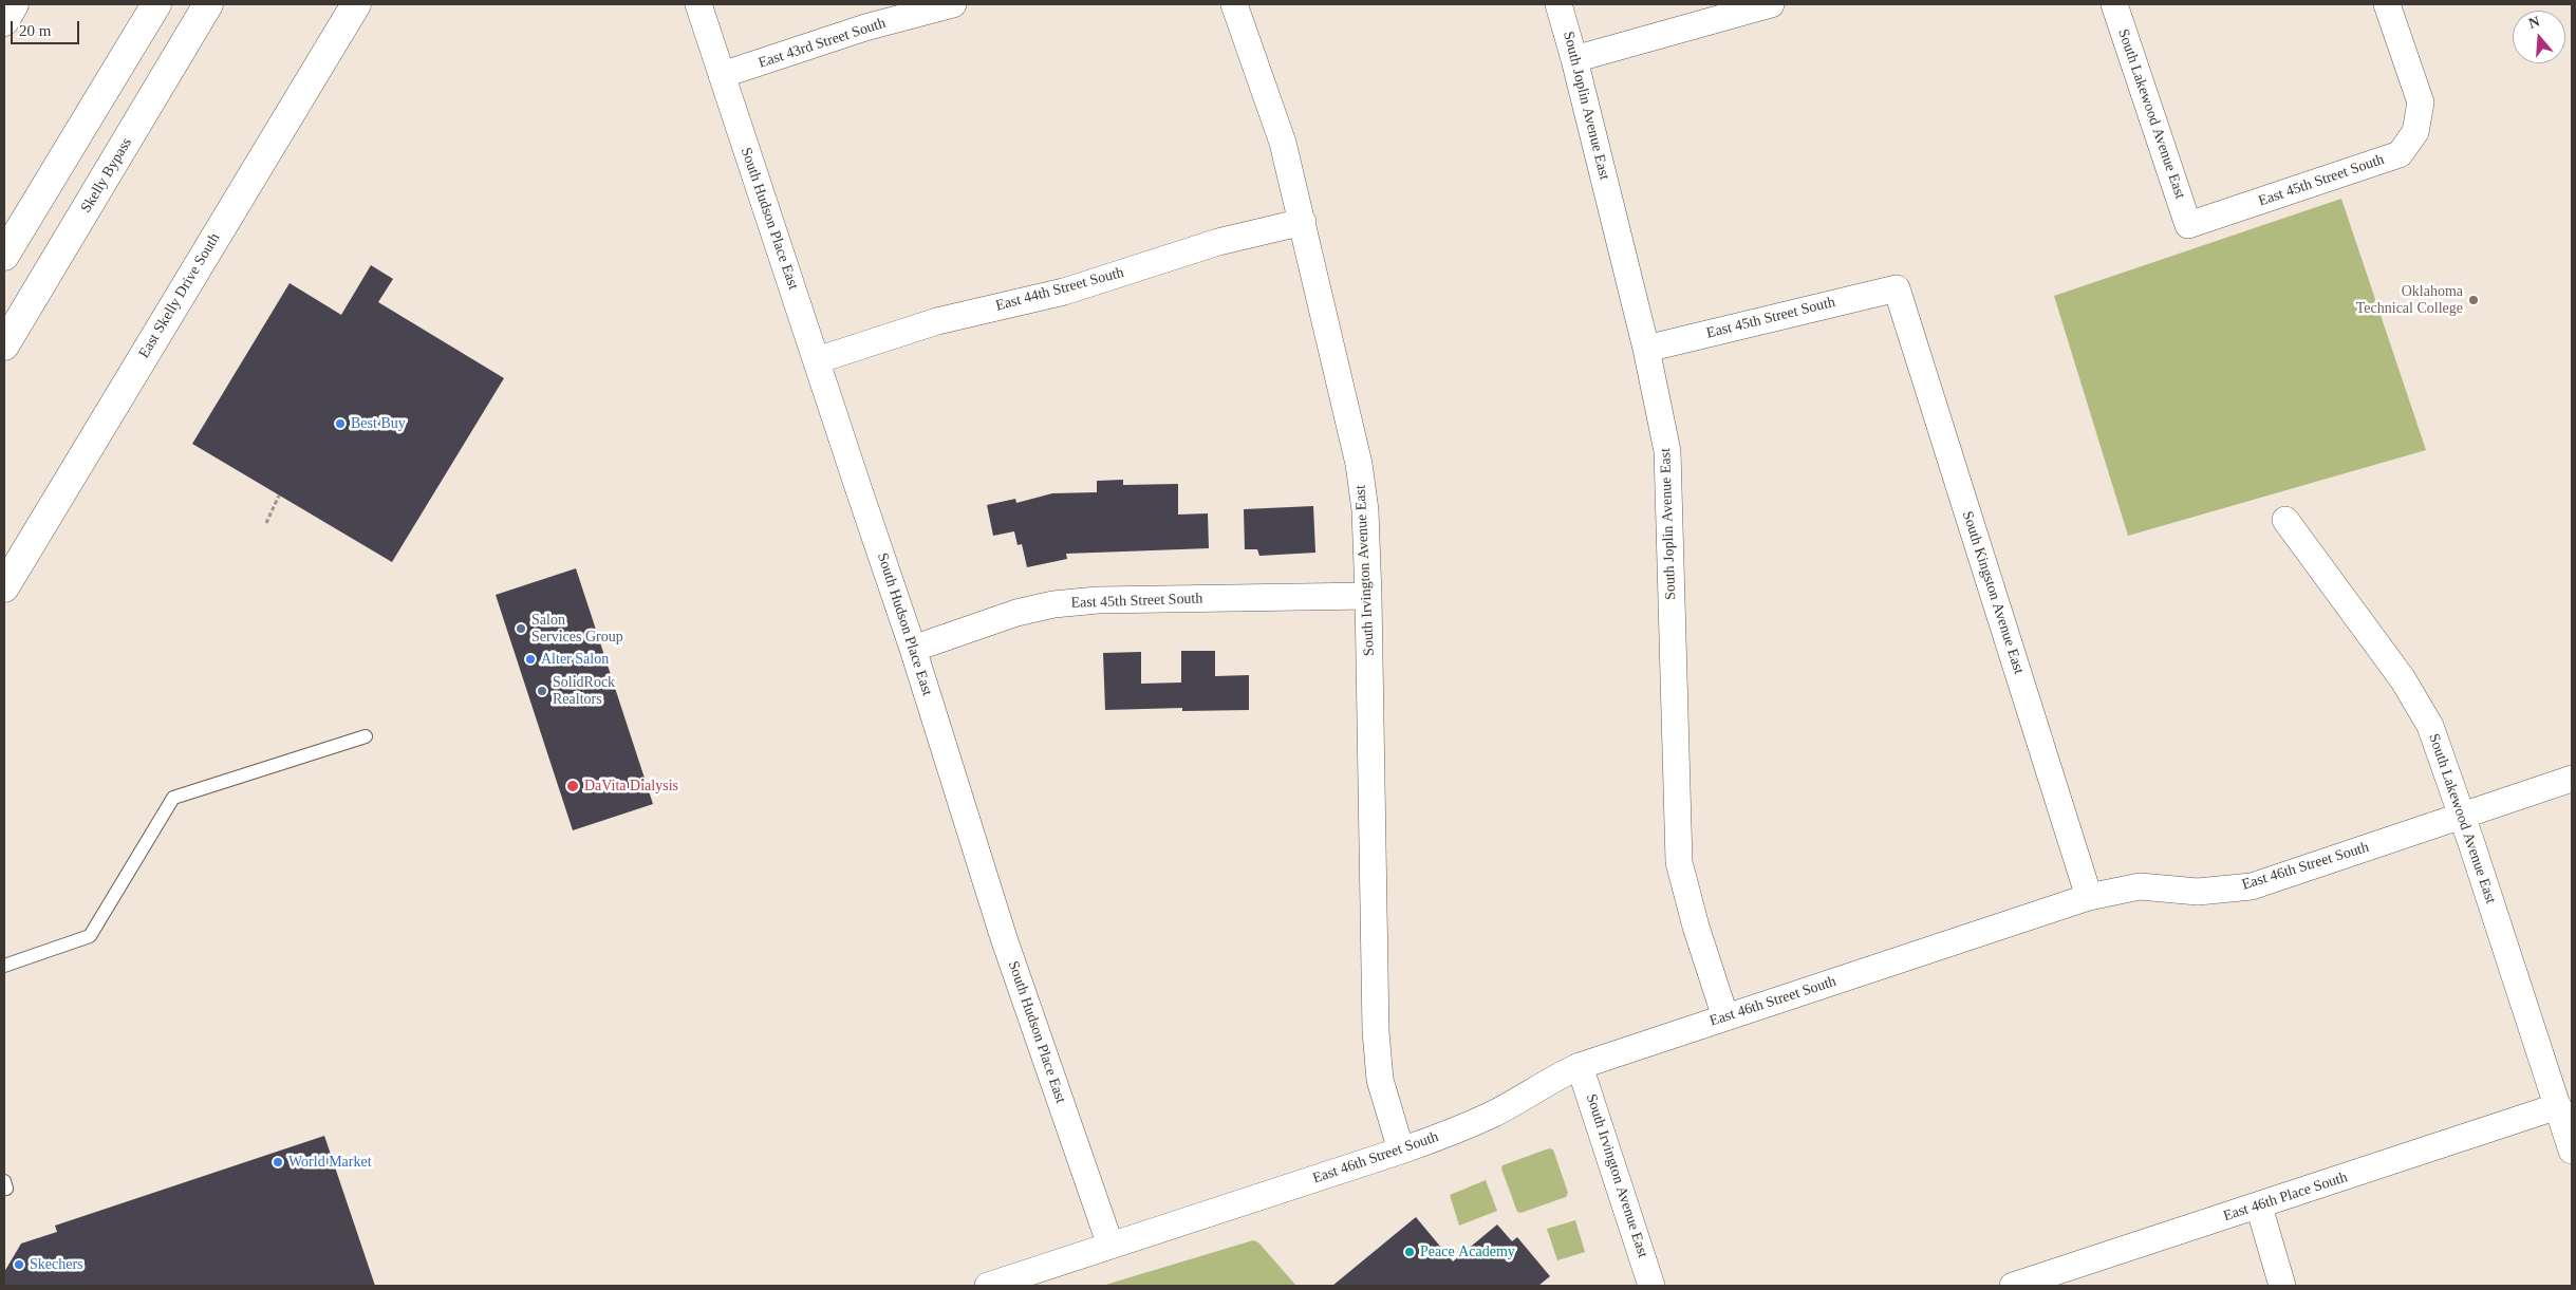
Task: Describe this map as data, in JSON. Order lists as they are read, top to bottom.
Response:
{
  "streets": {
    "main road": ["Skelly Bypass", "East Skelly Drive South"],
    "street": [
      "East 43rd Street South",
      "South Joplin Avenue East",
      "South Lakewood Avenue East",
      "East 45th Street South",
      "South Hudson Place East",
      "East 44th Street South",
      "South Irvington Avenue East",
      "South Kingston Avenue East",
      "East 46th Street South",
      "East 46th Place South"
    ]
  },
  "crossings": [
    ["East 43rd Street South", "South Hudson Place East"],
    ["South Joplin Avenue East", "East 45th Street South"],
    ["South Joplin Avenue East", "East 46th Street South"],
    ["South Lakewood Avenue East", "East 45th Street South"],
    ["South Lakewood Avenue East", "East 46th Street South"],
    ["South Lakewood Avenue East", "East 46th Place South"],
    ["East 45th Street South", "South Hudson Place East"],
    ["East 45th Street South", "South Irvington Avenue East"],
    ["East 45th Street South", "South Kingston Avenue East"],
    ["South Hudson Place East", "East 44th Street South"],
    ["South Hudson Place East", "East 46th Street South"],
    ["East 44th Street South", "South Irvington Avenue East"],
    ["South Irvington Avenue East", "East 46th Street South"],
    ["South Kingston Avenue East", "East 46th Street South"]
  ],
  "places": [
    "Oklahoma Technical College",
    "Best Buy",
    "Salon Services Group",
    "Alter Salon",
    "SolidRock Realtors",
    "DaVita Dialysis",
    "World Market",
    "Peace Academy",
    "Skechers"
  ],
  "scale_bar": "20 m",
  "north": "top"
}
